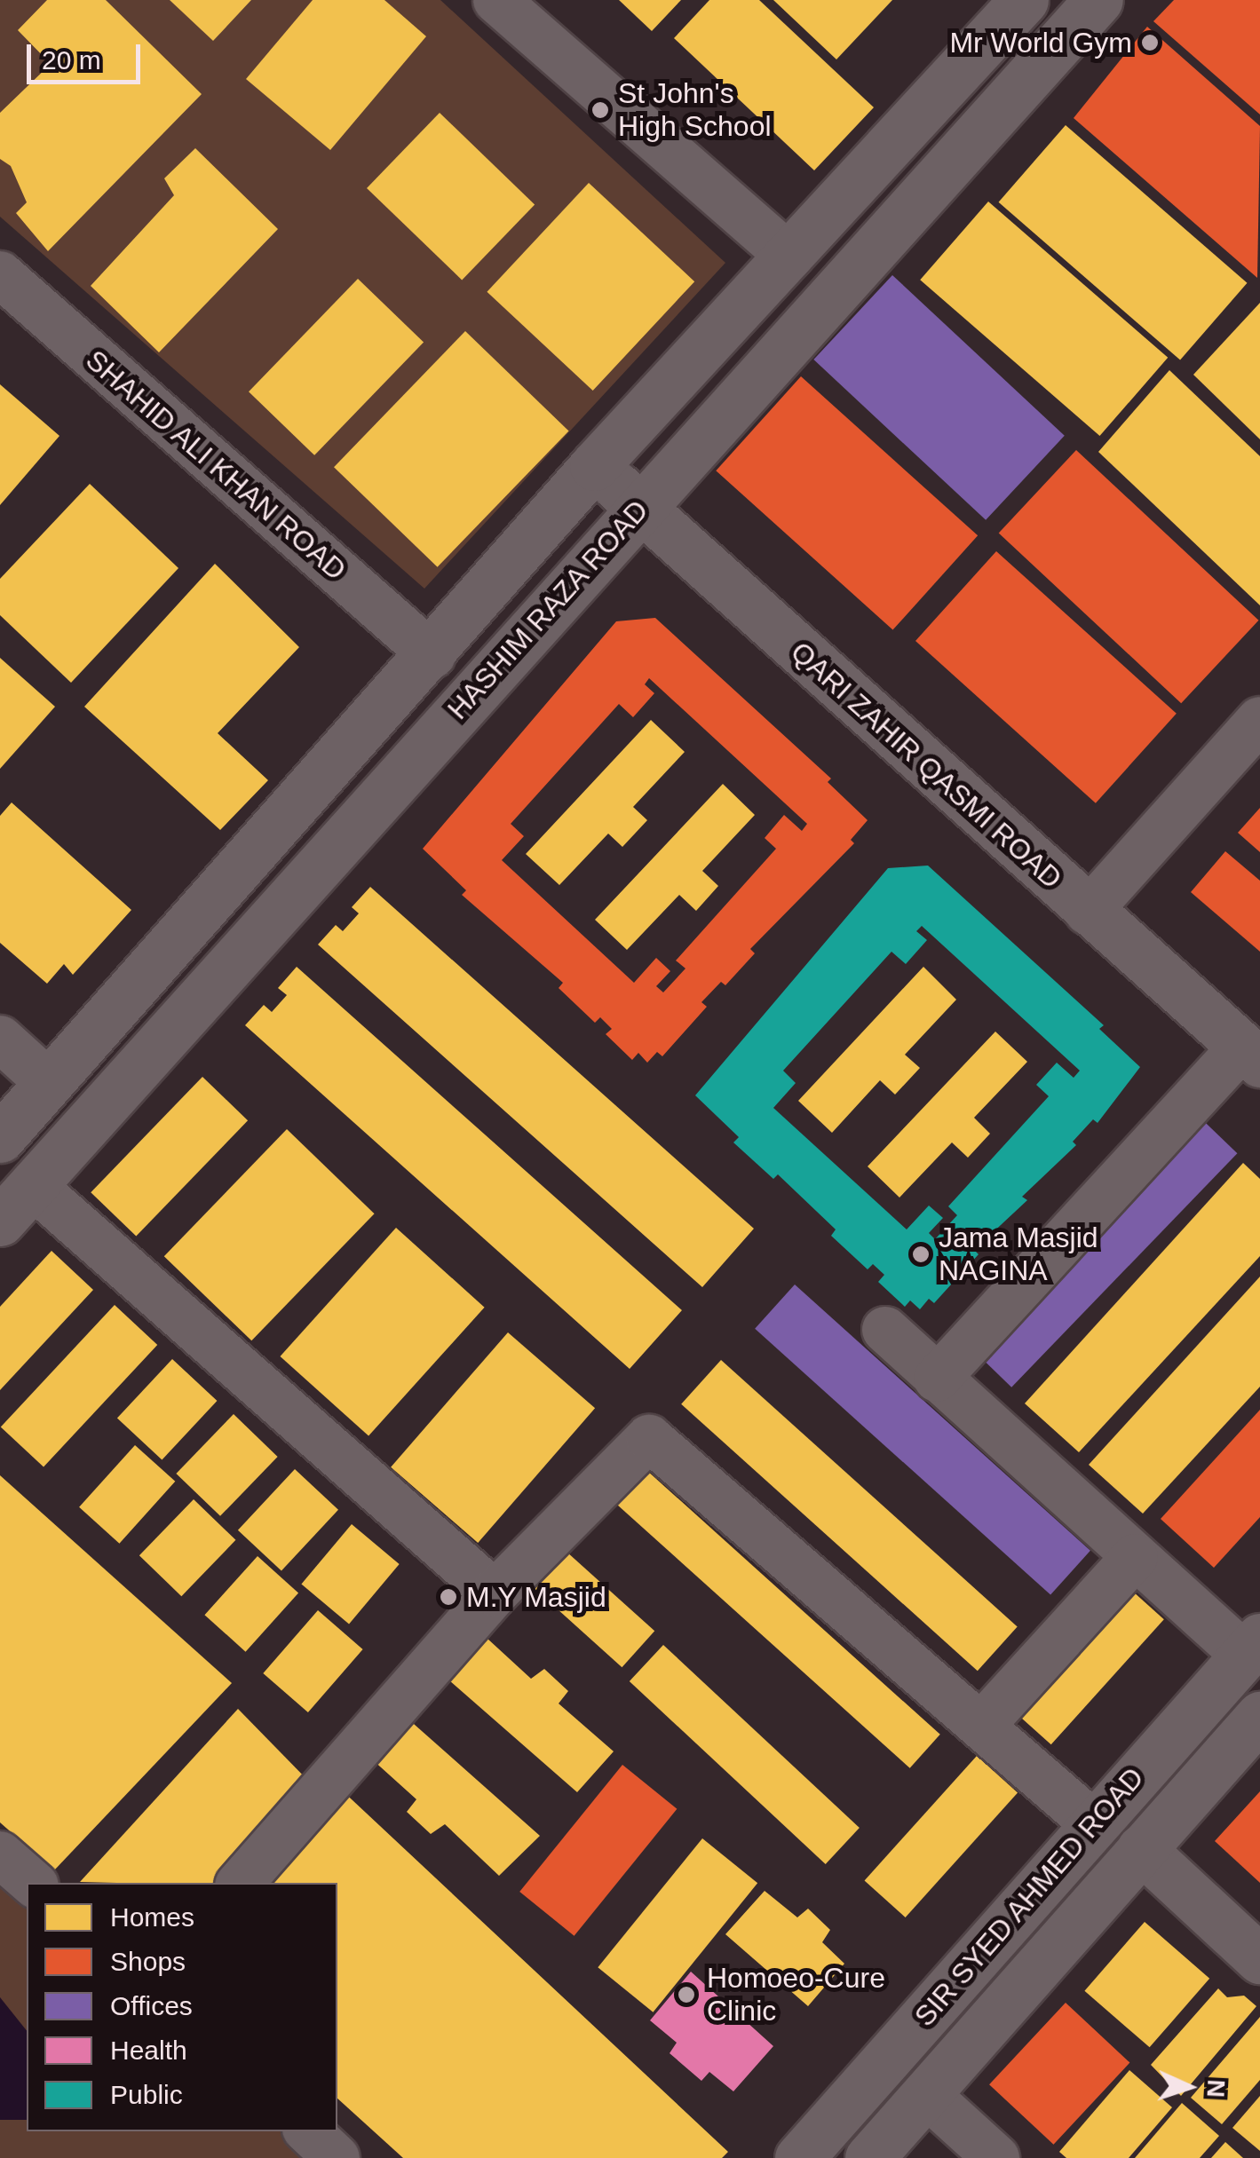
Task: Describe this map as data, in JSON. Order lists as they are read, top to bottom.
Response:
{
  "streets": {
    "street": [
      "SHAHID ALI KHAN ROAD",
      "HASHIM RAZA ROAD",
      "QARI ZAHIR QASMI ROAD",
      "SIR SYED AHMED ROAD"
    ]
  },
  "crossings": [
    ["SHAHID ALI KHAN ROAD", "HASHIM RAZA ROAD"],
    ["HASHIM RAZA ROAD", "QARI ZAHIR QASMI ROAD"]
  ],
  "places": [
    "Mr World Gym",
    "St John's High School",
    "Jama Masjid NAGINA",
    "M.Y Masjid",
    "Homoeo-Cure Clinic"
  ],
  "legend": [
    "Homes",
    "Shops",
    "Offices",
    "Health",
    "Public"
  ],
  "scale_bar": "20 m",
  "north": "right"
}
